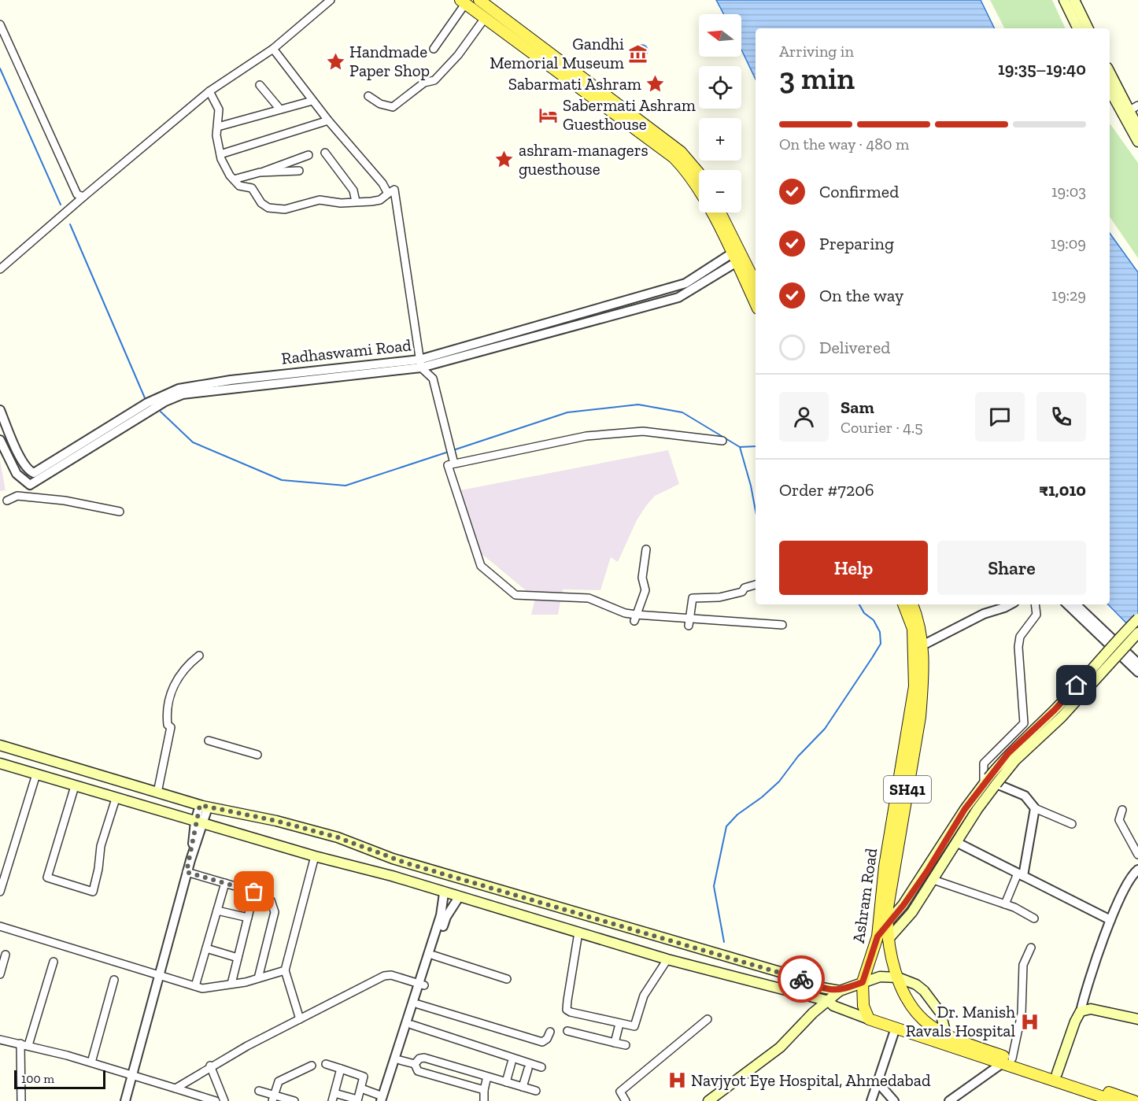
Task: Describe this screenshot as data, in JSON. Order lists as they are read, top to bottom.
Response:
{
  "streets": {
    "main road": ["SH41", "Ashram Road"],
    "street": ["Radhaswami Road"]
  },
  "places": {
    "museum": ["Gandhi Memorial Museum"],
    "place": ["Handmade Paper Shop", "Sabarmati Ashram", "ashram-managers guesthouse"],
    "hotel": ["Sabermati Ashram Guesthouse"],
    "hospital": ["Dr. Manish Ravals Hospital", "Navjyot Eye Hospital, Ahmedabad"]
  },
  "scale_bar": "100 m",
  "north": "left",
  "page": {
    "map_buttons": ["+", "−"],
    "heading": ["3 min", "Arriving in", "19:35–19:40"],
    "panel": [
      "Sam",
      "Courier · 4.5",
      "Order #7206",
      "₹1,010"
    ],
    "bar": "On the way · 480 m",
    "list": [
      ["Confirmed", "19:03"],
      ["Preparing", "19:09"],
      ["On the way", "19:29"],
      "Delivered"
    ],
    "buttons": ["Help", "Share"],
    "scale": "100 m"
  }
}
